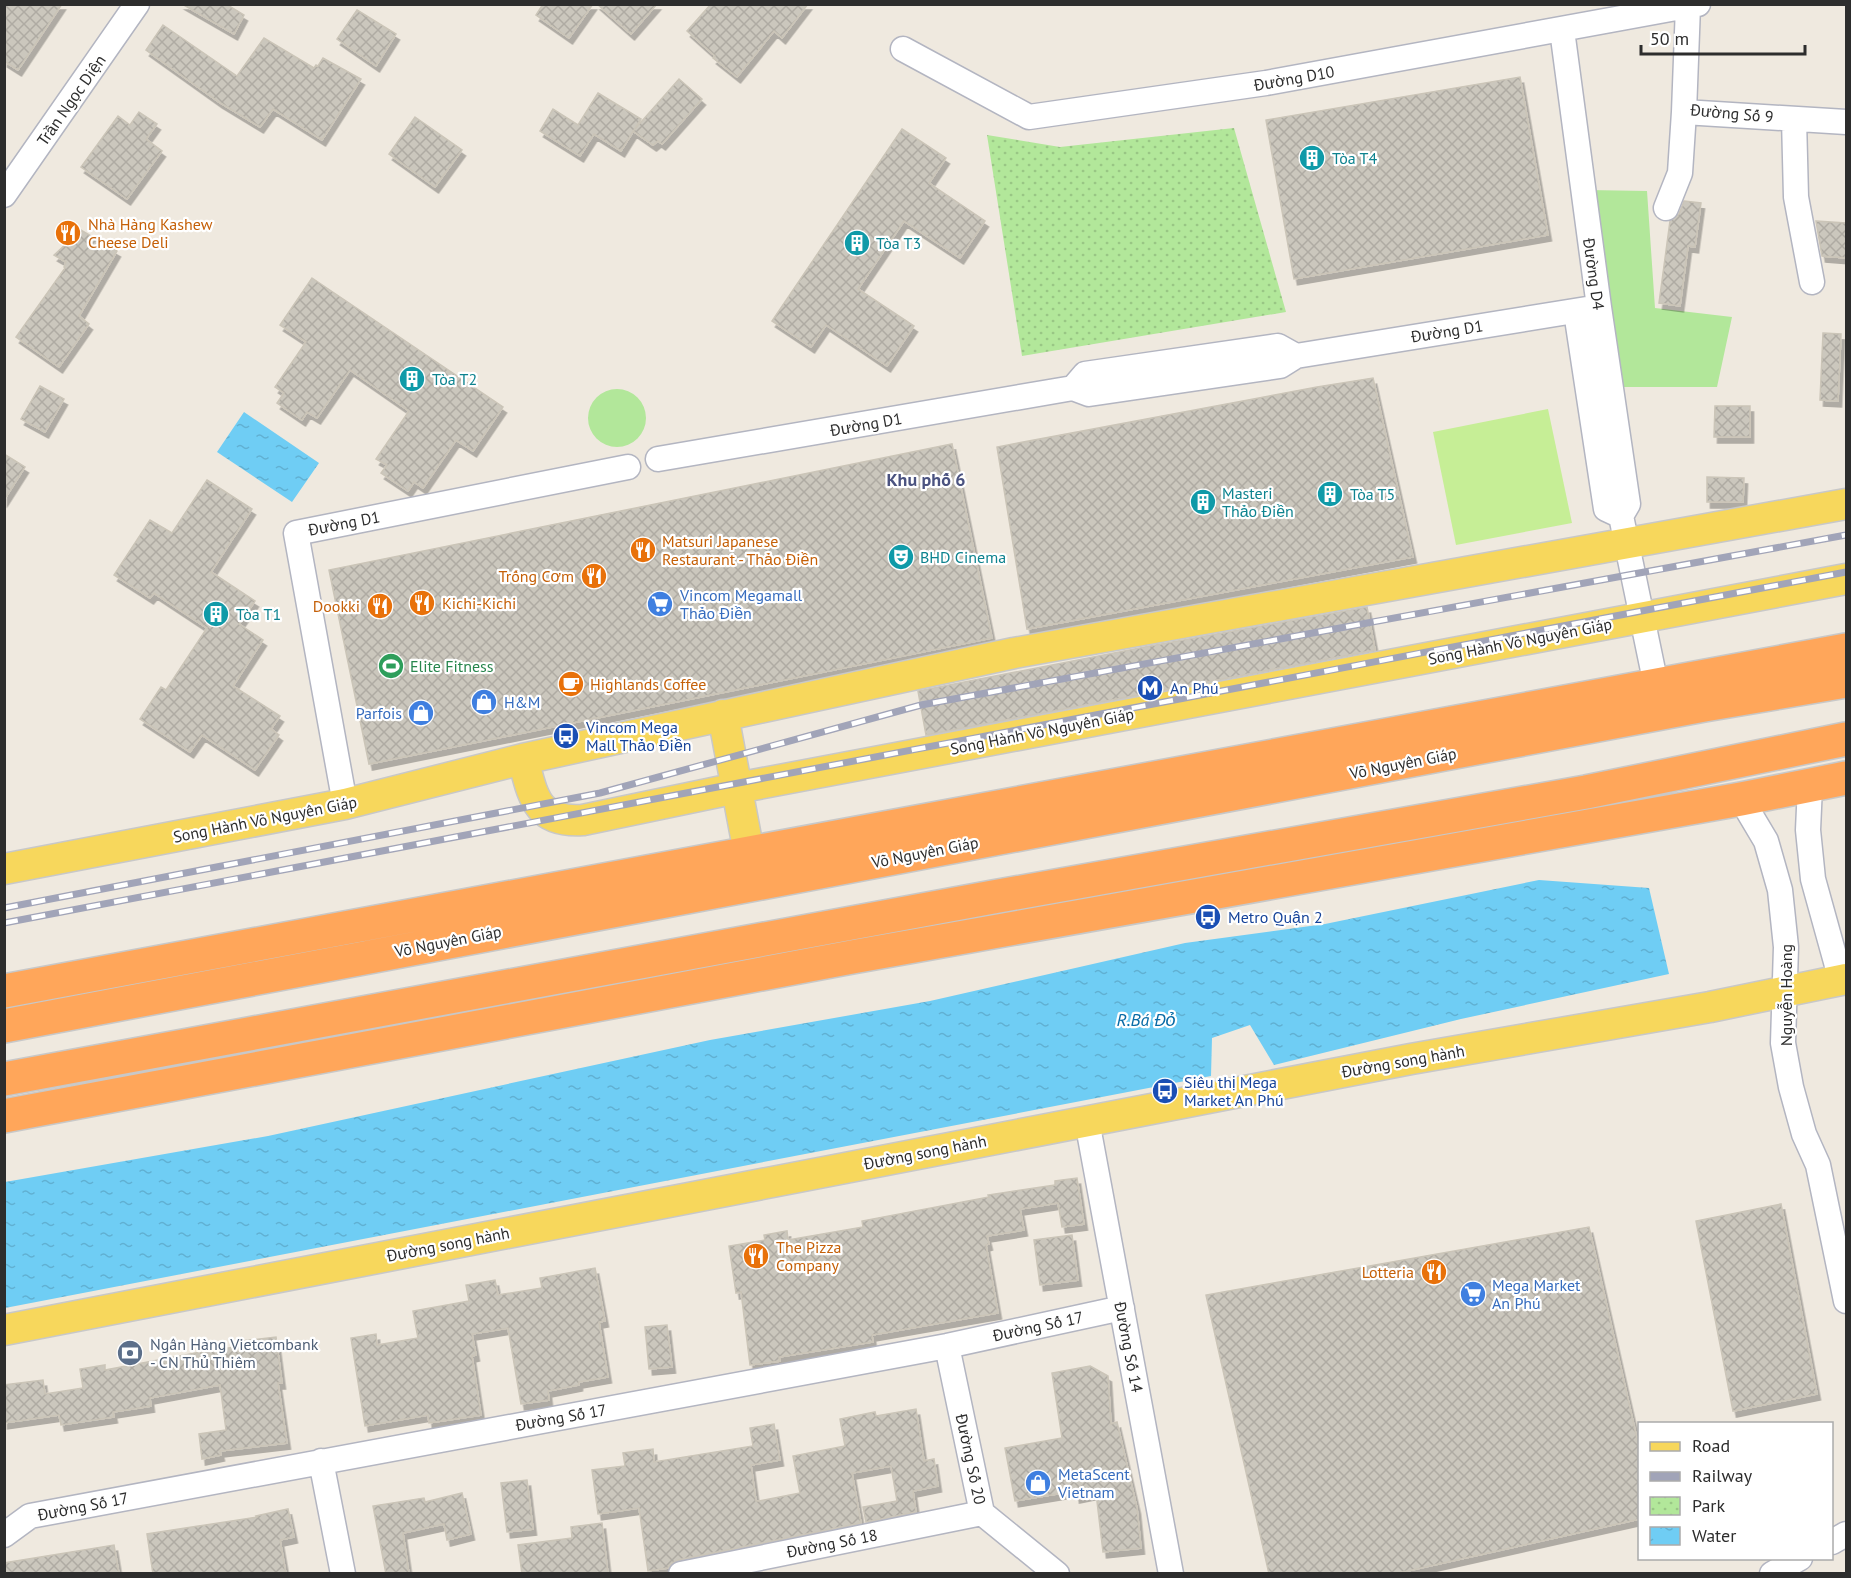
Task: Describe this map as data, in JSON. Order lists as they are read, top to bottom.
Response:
{
  "streets": {
    "highway": ["Võ Nguyên Giáp"],
    "main road": ["Song Hành Võ Nguyên Giáp", "Đường song hành"],
    "street": [
      "Đường D10",
      "Trần Ngọc Diện",
      "Đường Số 9",
      "Đường D4",
      "Đường D1",
      "Nguyễn Hoàng",
      "Đường Số 17",
      "Đường Số 14",
      "Đường Số 20",
      "Đường Số 18"
    ]
  },
  "crossings": [
    ["Đường D10", "Đường Số 9"],
    ["Đường D10", "Đường D4"],
    ["Đường D4", "Đường D1"],
    ["Đường D4", "Song Hành Võ Nguyên Giáp"],
    ["Đường D4", "Võ Nguyên Giáp"],
    ["Đường D1", "Song Hành Võ Nguyên Giáp"],
    ["Nguyễn Hoàng", "Đường song hành"],
    ["Đường song hành", "Đường Số 14"],
    ["Đường Số 17", "Đường Số 14"],
    ["Đường Số 17", "Đường Số 20"],
    ["Đường Số 20", "Đường Số 18"]
  ],
  "districts": ["Khu phố 6"],
  "water": ["R.Bá Đỏ"],
  "places": {
    "building": [
      "Tòa T4",
      "Tòa T3",
      "Tòa T2",
      "Tòa T5",
      "Masteri Thảo Điền",
      "Tòa T1"
    ],
    "restaurant": [
      "Nhà Hàng Kashew Cheese Deli",
      "Matsuri Japanese Restaurant - Thảo Điền",
      "Trống Cơm",
      "Kichi-Kichi",
      "Dookki",
      "The Pizza Company",
      "Lotteria"
    ],
    "theatre": ["BHD Cinema"],
    "supermarket": ["Vincom Megamall Thảo Điền", "Mega Market An Phú"],
    "sports": ["Elite Fitness"],
    "cafe": ["Highlands Coffee"],
    "metro station": ["An Phú"],
    "shop": ["H&M", "Parfois", "MetaScent Vietnam"],
    "bus stop": ["Vincom Mega Mall Thảo Điền", "Metro Quận 2", "Siêu thị Mega Market An Phú"],
    "bank": ["Ngân Hàng Vietcombank - CN Thủ Thiêm"]
  },
  "legend": [
    "Road",
    "Railway",
    "Park",
    "Water"
  ],
  "scale_bar": "50 m"
}
